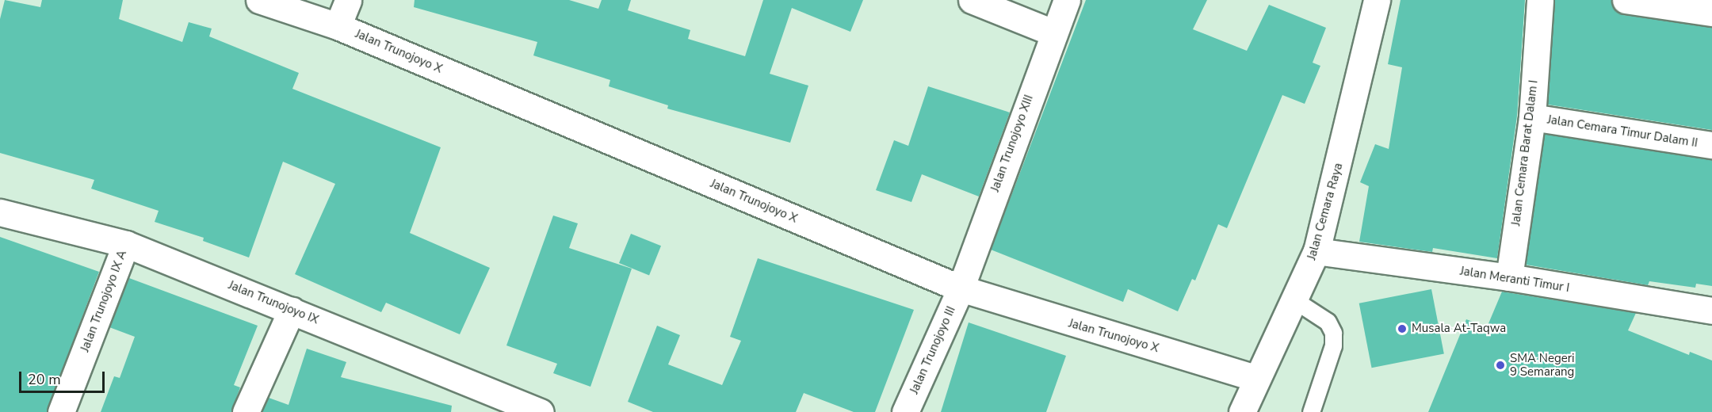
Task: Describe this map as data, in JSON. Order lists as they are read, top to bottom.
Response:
{
  "streets": {
    "street": [
      "Jalan Trunojoyo X",
      "Jalan Cemara Timur Dalam II",
      "Jalan Trunojoyo XIII",
      "Jalan Cemara Barat Dalam I",
      "Jalan Cemara Raya",
      "Jalan Meranti Timur I",
      "Jalan Trunojoyo IX A",
      "Jalan Trunojoyo IX",
      "Jalan Trunojoyo III"
    ]
  },
  "crossings": [
    ["Jalan Trunojoyo X", "Jalan Trunojoyo XIII"],
    ["Jalan Trunojoyo X", "Jalan Cemara Raya"],
    ["Jalan Trunojoyo X", "Jalan Trunojoyo III"],
    ["Jalan Cemara Timur Dalam II", "Jalan Cemara Barat Dalam I"],
    ["Jalan Trunojoyo XIII", "Jalan Trunojoyo III"],
    ["Jalan Cemara Barat Dalam I", "Jalan Meranti Timur I"],
    ["Jalan Cemara Raya", "Jalan Meranti Timur I"],
    ["Jalan Trunojoyo IX A", "Jalan Trunojoyo IX"]
  ],
  "places": ["Musala At-Taqwa", "SMA Negeri 9 Semarang"],
  "scale_bar": "20 m"
}
